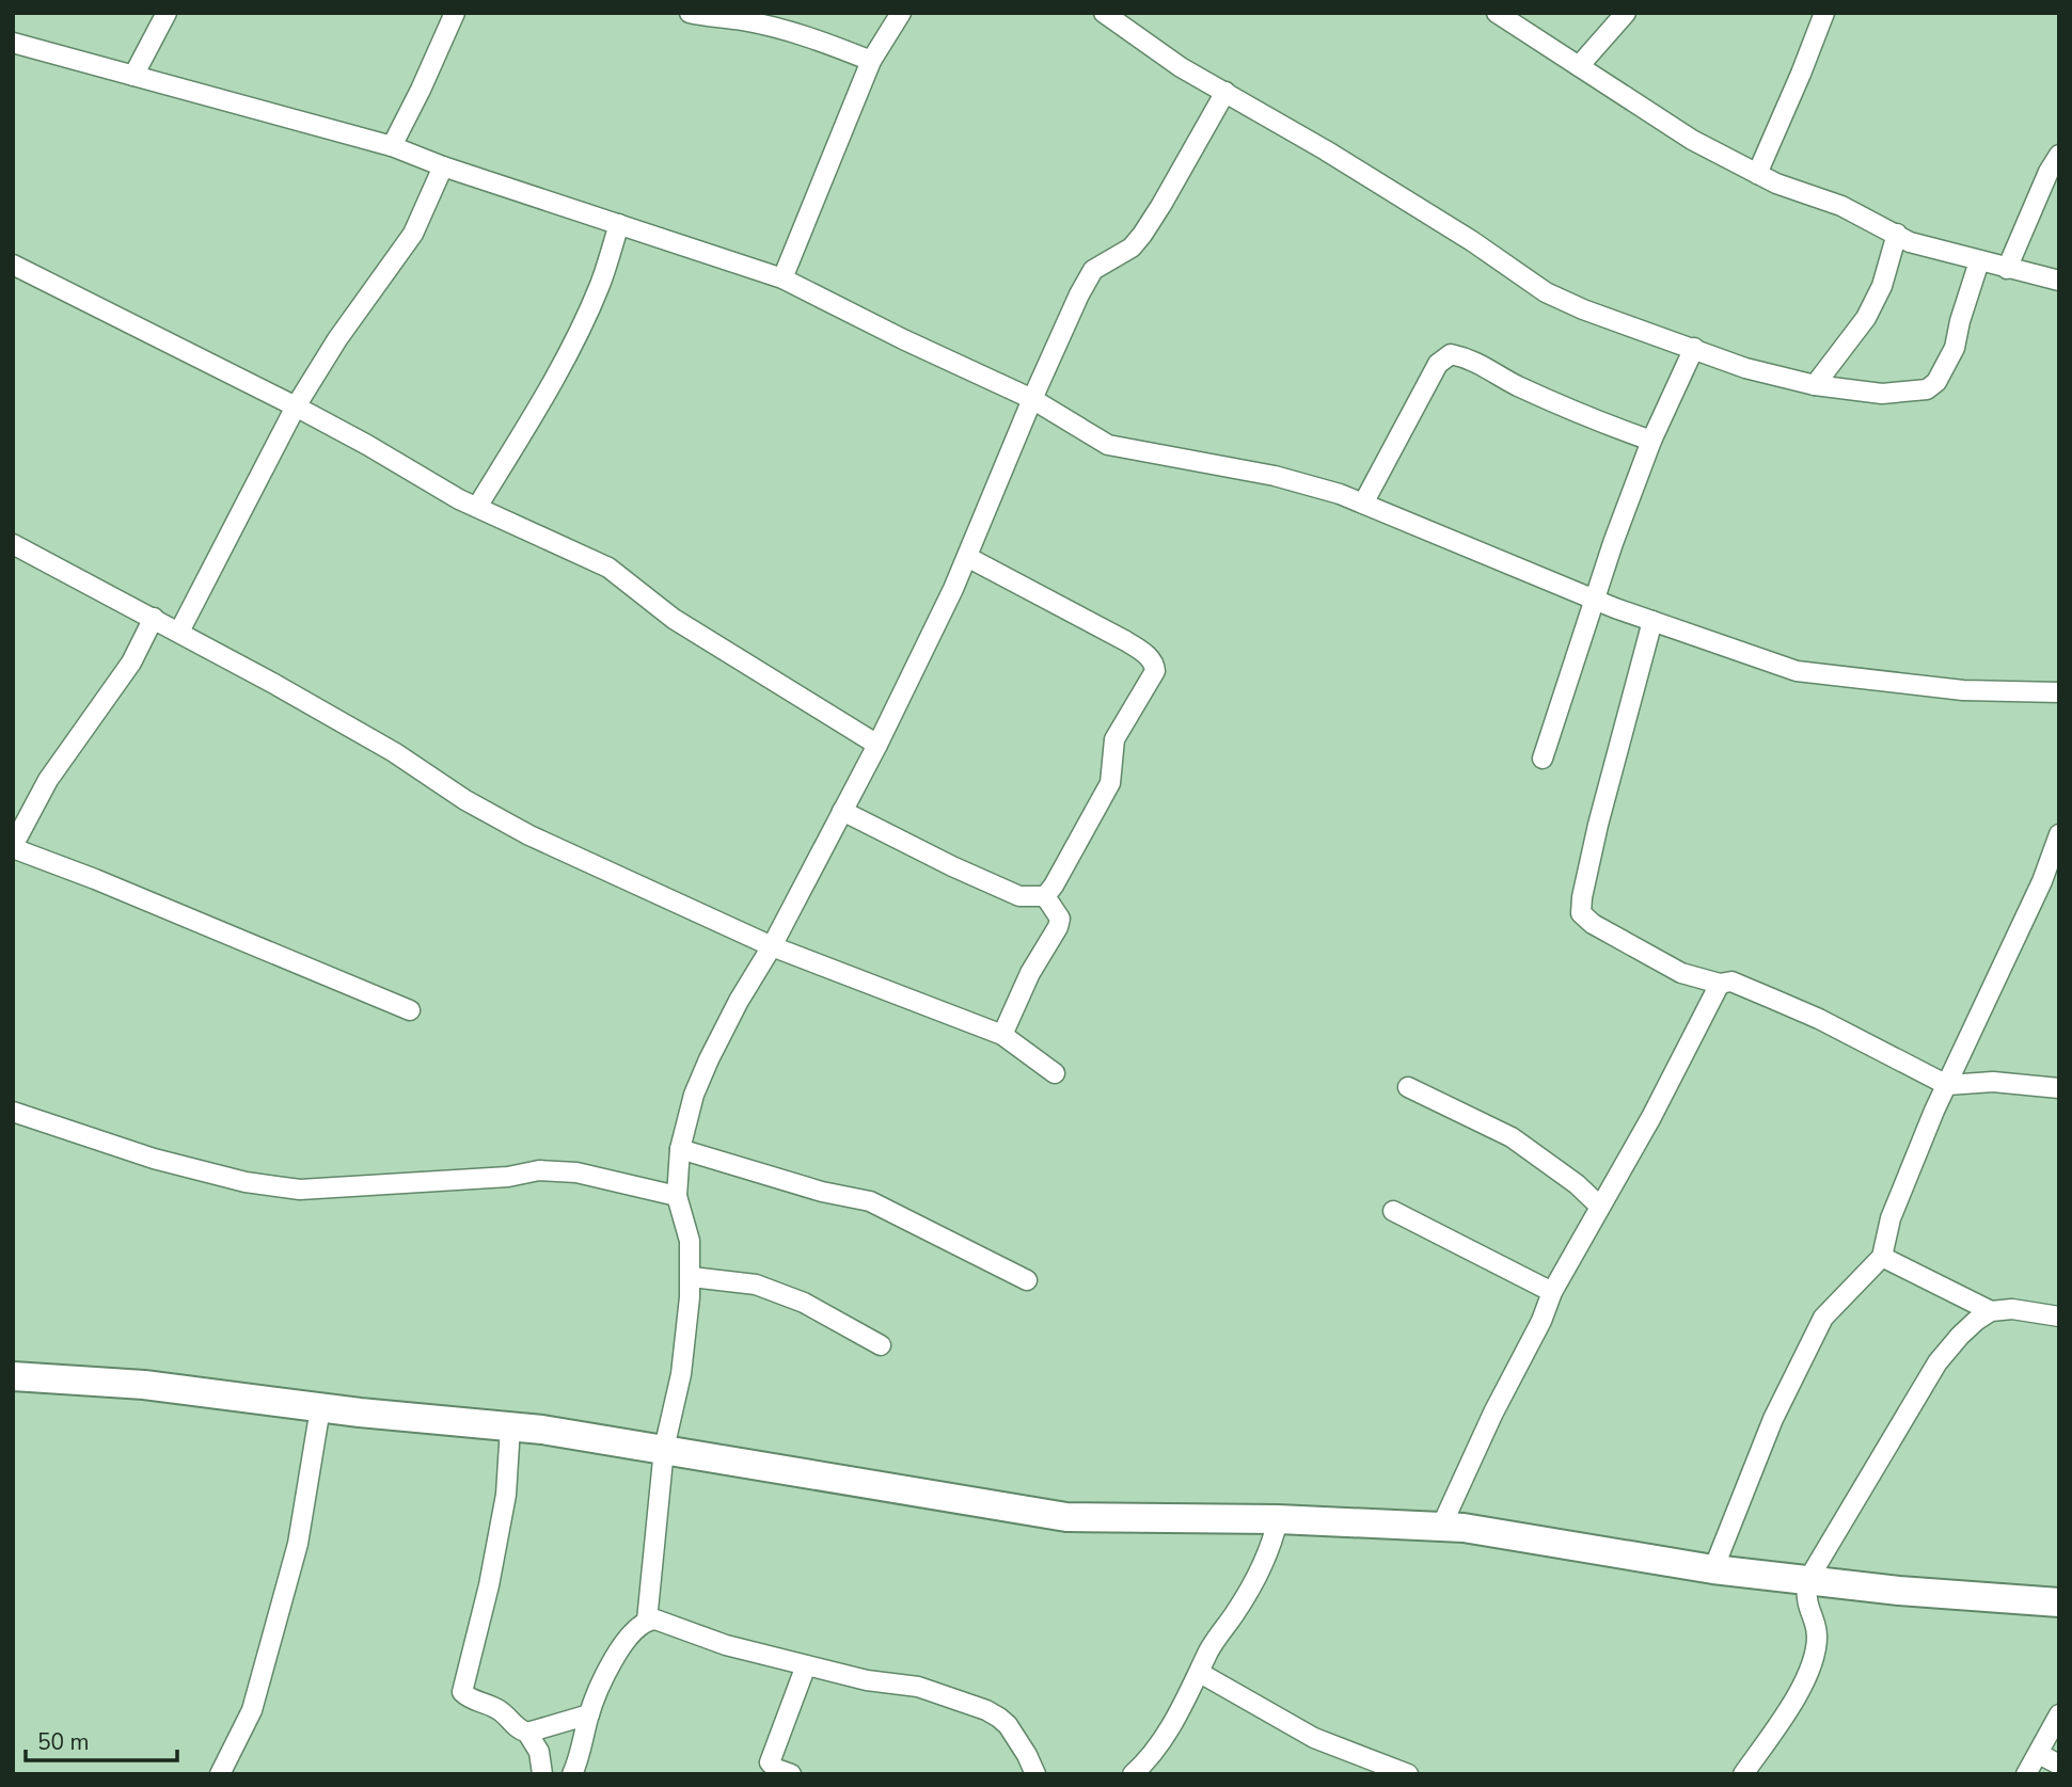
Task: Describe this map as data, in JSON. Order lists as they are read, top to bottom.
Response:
{
  "scale_bar": "50 m"
}
